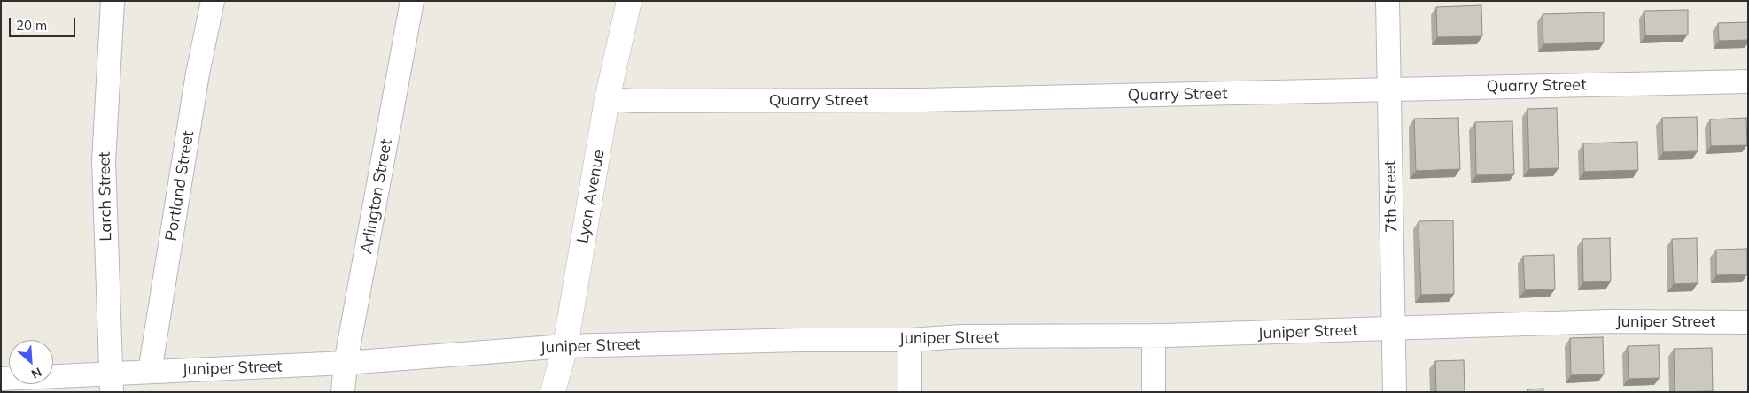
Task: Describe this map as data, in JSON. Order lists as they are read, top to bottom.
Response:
{
  "streets": {
    "street": [
      "Quarry Street",
      "Portland Street",
      "Larch Street",
      "Arlington Street",
      "Lyon Avenue",
      "7th Street",
      "Juniper Street"
    ]
  },
  "crossings": [
    ["Quarry Street", "Lyon Avenue"],
    ["Quarry Street", "7th Street"],
    ["Portland Street", "Juniper Street"],
    ["Larch Street", "Juniper Street"],
    ["Arlington Street", "Juniper Street"],
    ["Lyon Avenue", "Juniper Street"],
    ["7th Street", "Juniper Street"]
  ],
  "scale_bar": "20 m",
  "north": "bottom right"
}
